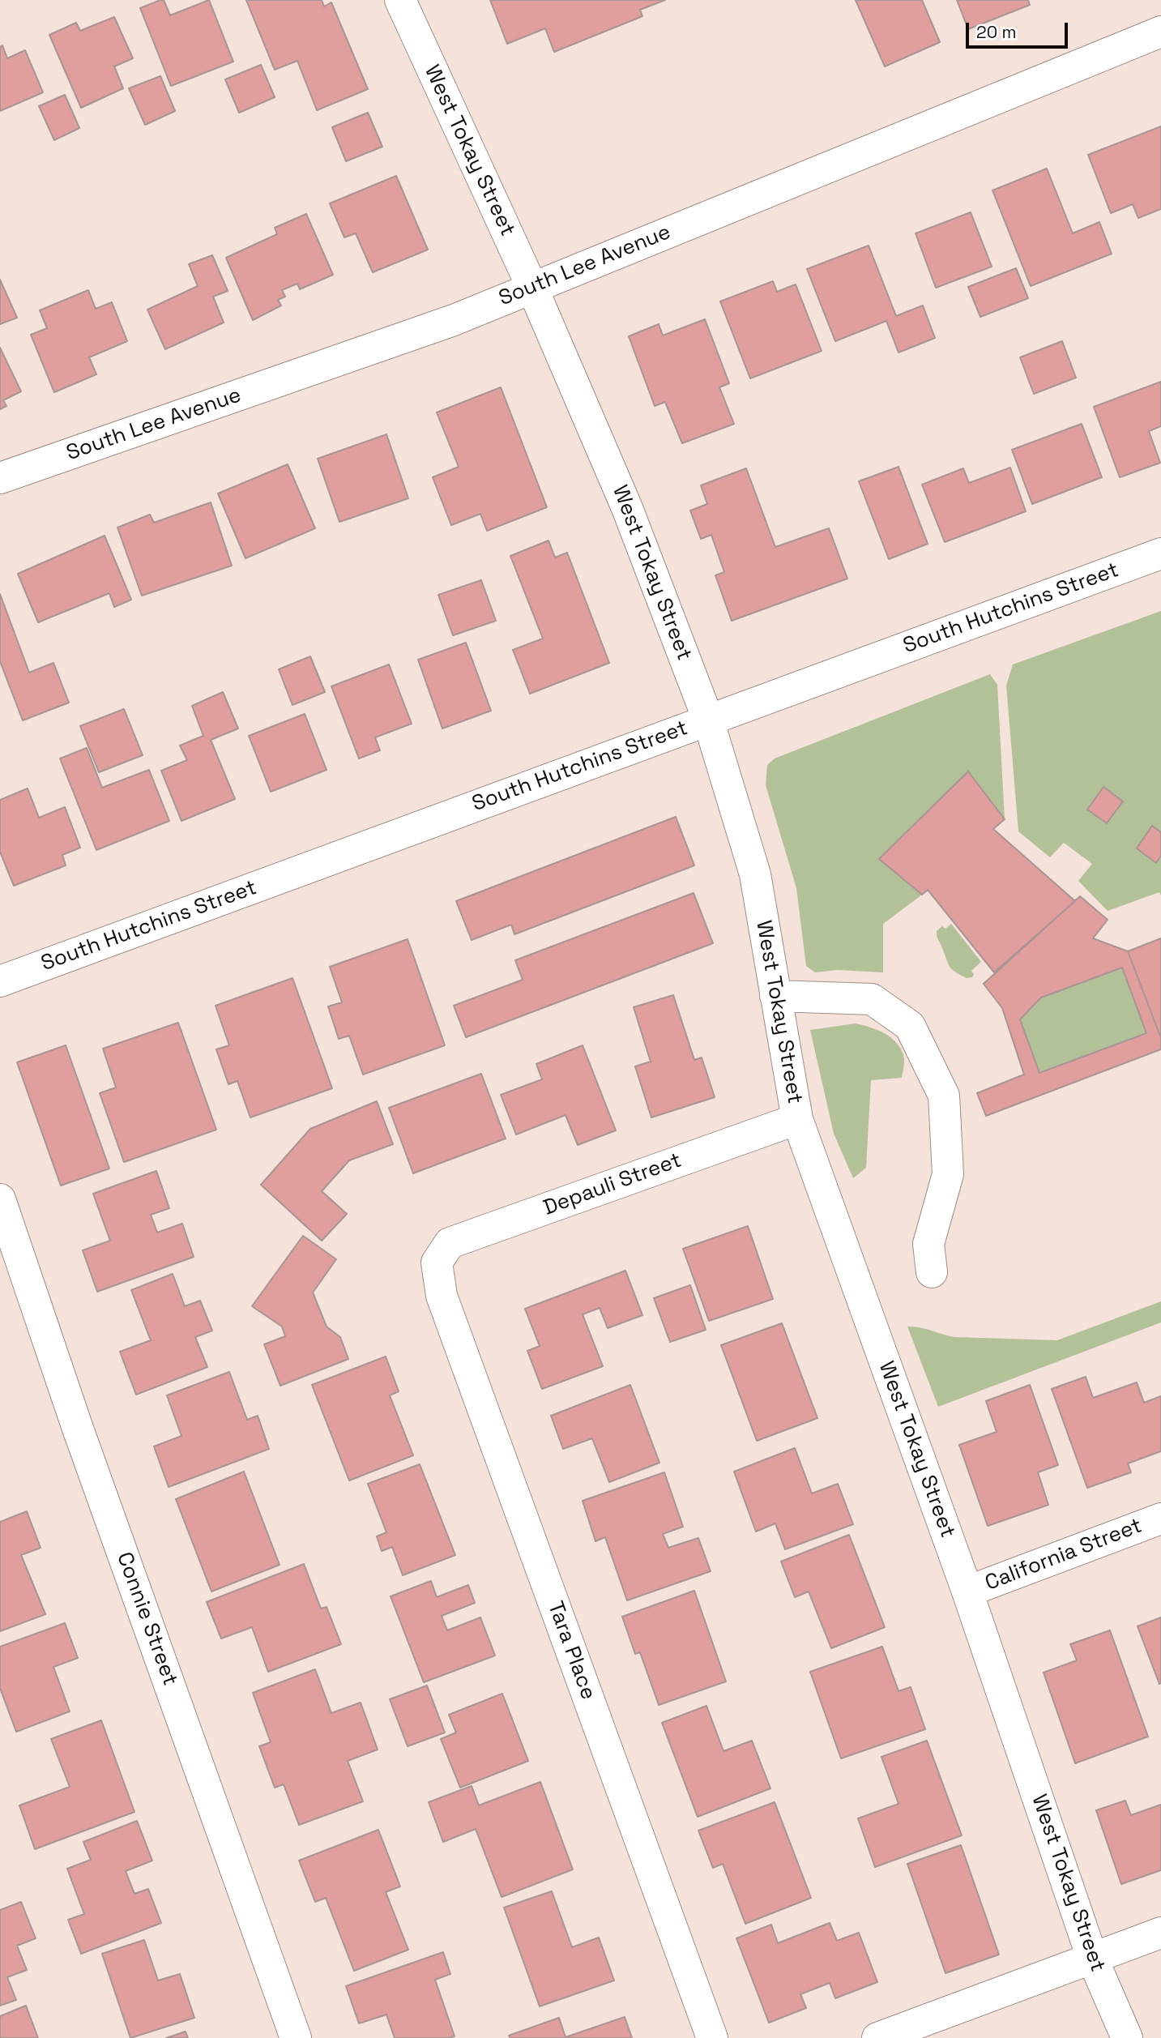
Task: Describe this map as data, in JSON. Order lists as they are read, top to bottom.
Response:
{
  "streets": {
    "street": [
      "West Tokay Street",
      "South Lee Avenue",
      "South Hutchins Street",
      "Depauli Street",
      "California Street",
      "Connie Street",
      "Tara Place"
    ]
  },
  "crossings": [
    ["West Tokay Street", "South Lee Avenue"],
    ["West Tokay Street", "South Hutchins Street"],
    ["West Tokay Street", "Depauli Street"],
    ["West Tokay Street", "California Street"],
    ["Depauli Street", "Tara Place"]
  ],
  "scale_bar": "20 m"
}
